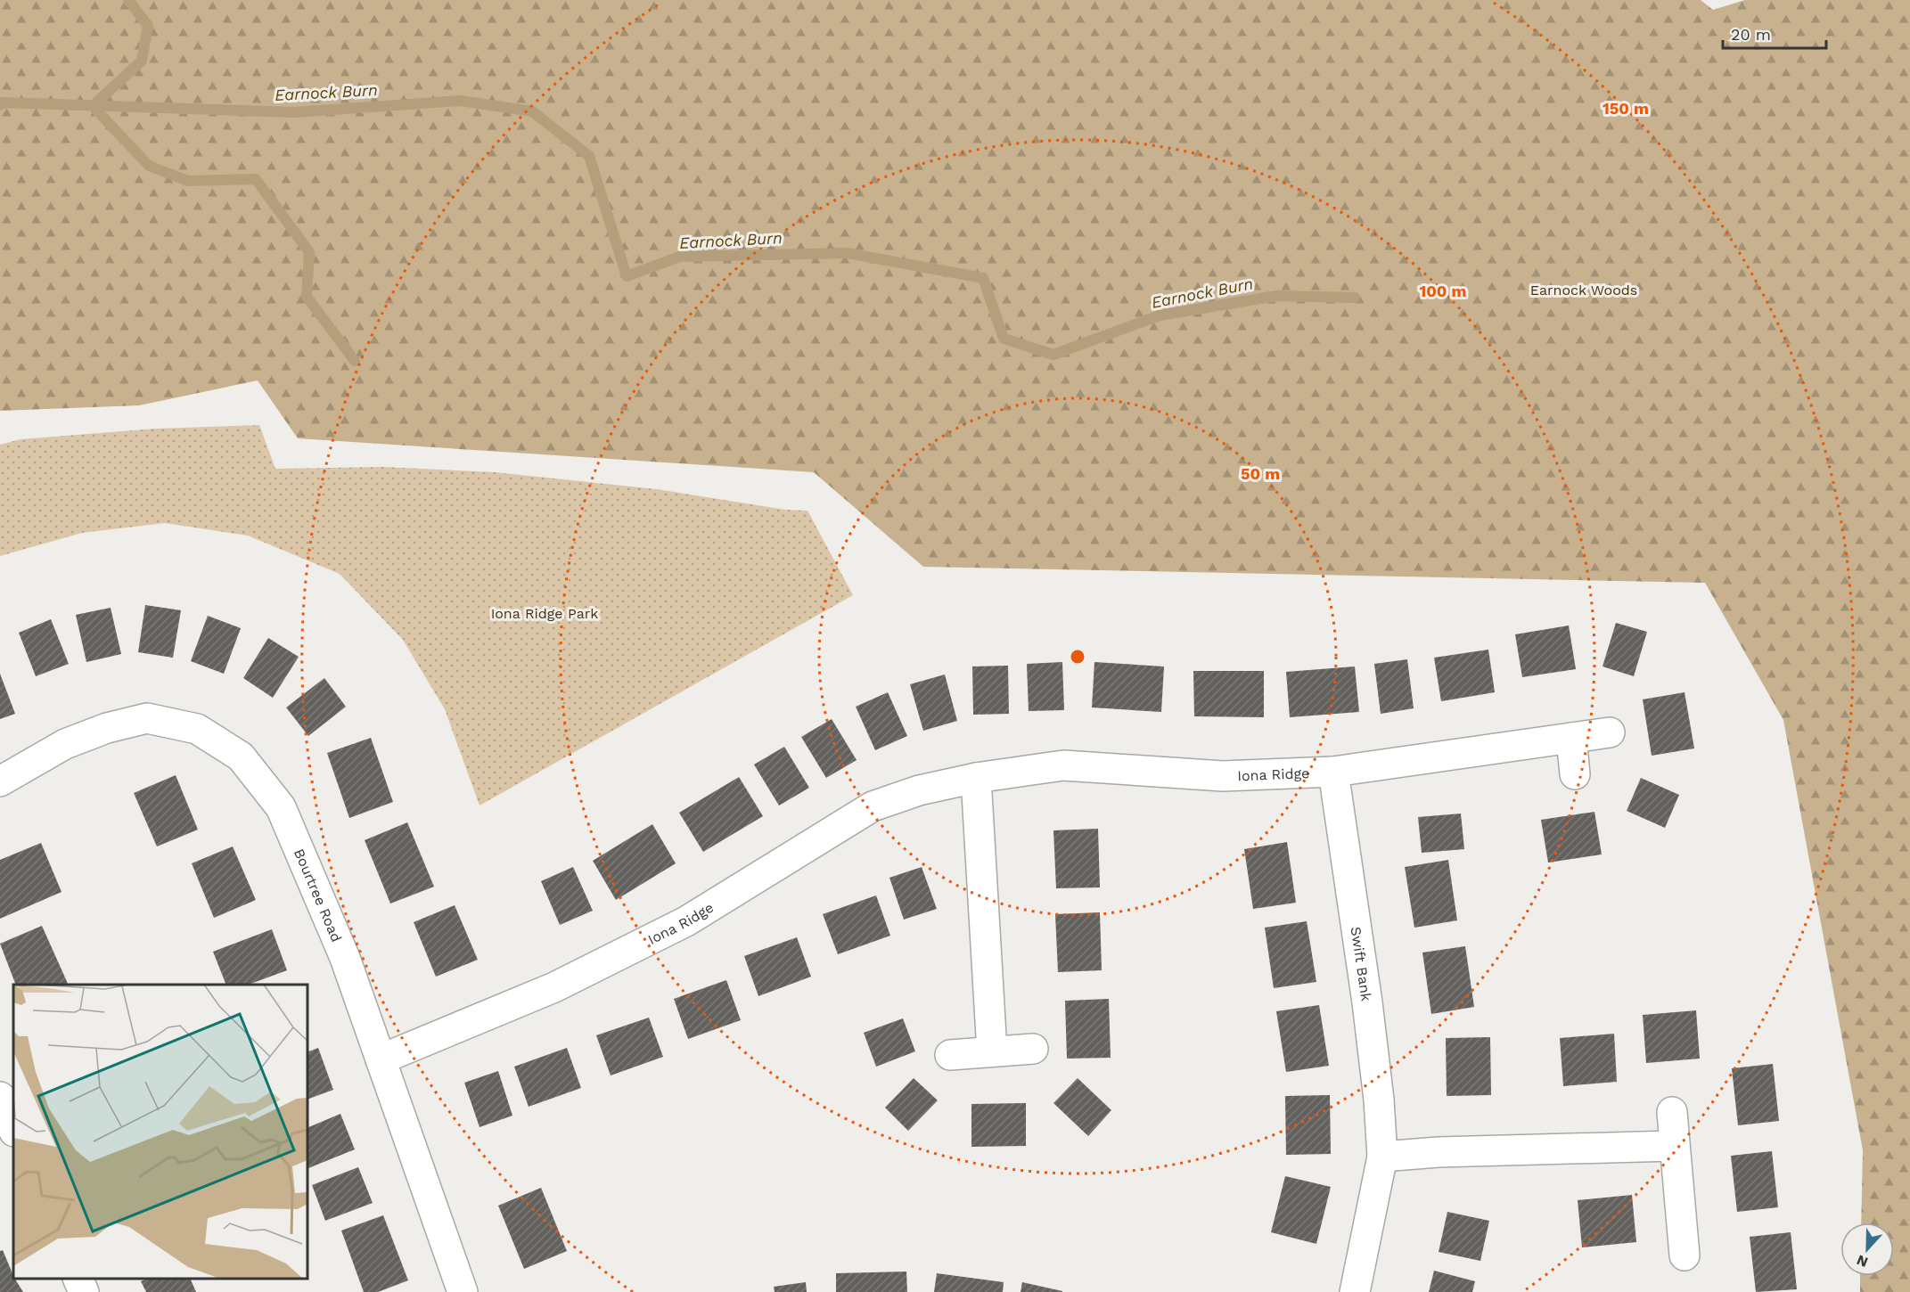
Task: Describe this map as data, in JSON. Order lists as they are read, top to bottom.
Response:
{
  "streets": {
    "street": ["Iona Ridge", "Bourtree Road", "Swift Bank"]
  },
  "crossings": [
    ["Iona Ridge", "Bourtree Road"],
    ["Iona Ridge", "Swift Bank"]
  ],
  "water": ["Earnock Burn"],
  "parks": ["Earnock Woods", "Iona Ridge Park"],
  "scale_bar": "20 m",
  "north": "bottom",
  "rings": ["150 m", "100 m", "50 m"]
}
